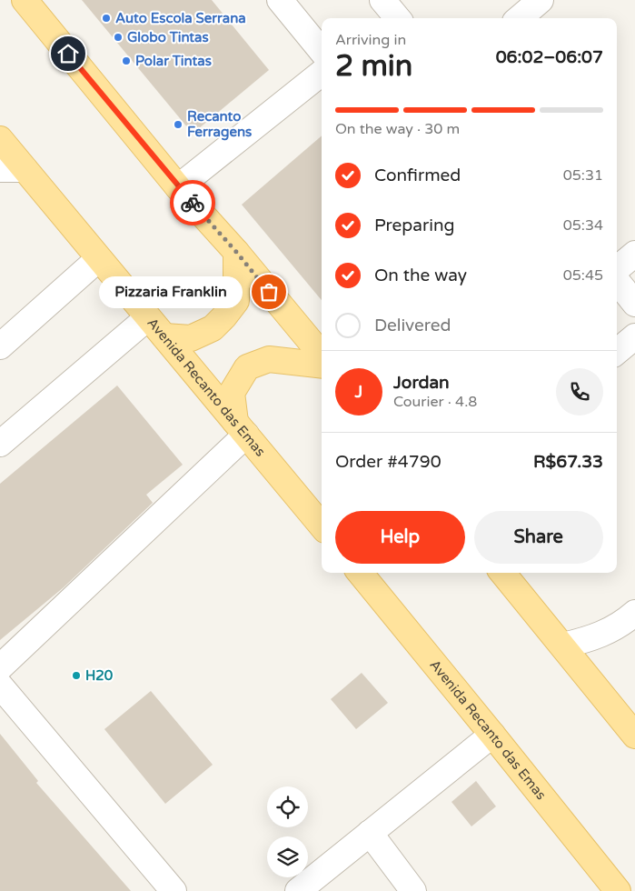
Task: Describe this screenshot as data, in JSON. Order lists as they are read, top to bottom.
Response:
{
  "streets": {
    "main road": ["Avenida Recanto das Emas"]
  },
  "places": [
    "Auto Escola Serrana",
    "Globo Tintas",
    "Polar Tintas",
    "Recanto Ferragens",
    "Pizzaria Franklin",
    "H20"
  ],
  "page": {
    "heading": ["2 min", "Arriving in", "06:02–06:07"],
    "panel": [
      "Jordan",
      "Courier · 4.8",
      "Order #4790",
      "R$67.33"
    ],
    "bar": "On the way · 30 m",
    "list": [
      ["Confirmed", "05:31"],
      ["Preparing", "05:34"],
      ["On the way", "05:45"],
      "Delivered"
    ],
    "bubble": "Pizzaria Franklin",
    "round": "J",
    "buttons": ["Help", "Share"]
  }
}
